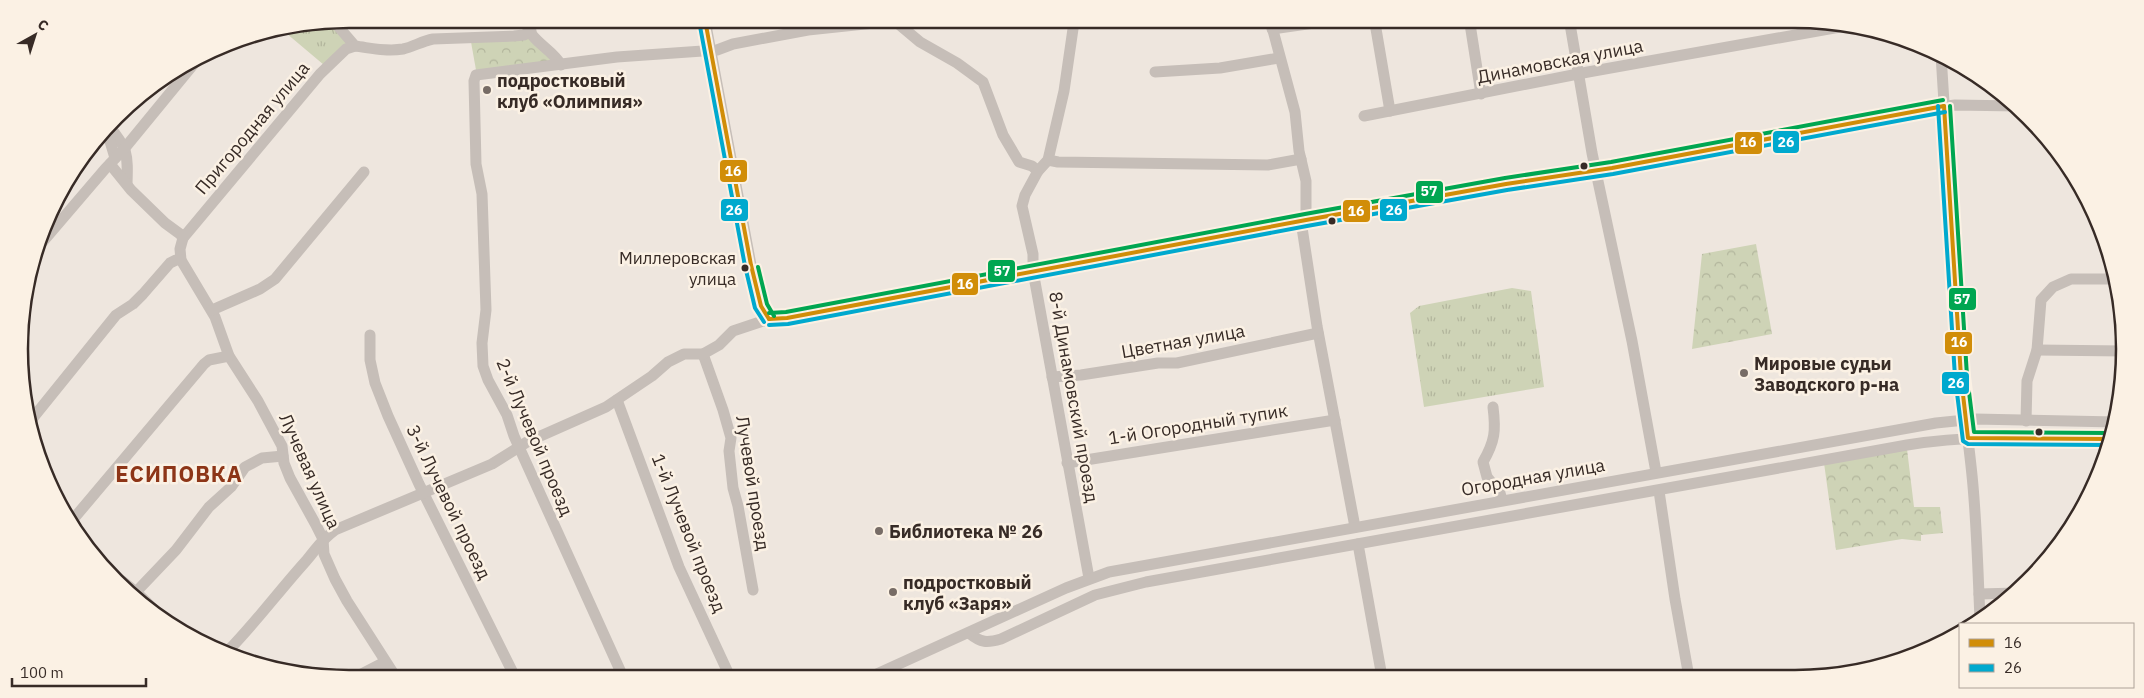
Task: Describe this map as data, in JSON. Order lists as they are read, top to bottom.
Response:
{
  "streets": {
    "street": [
      "Динамовская улица",
      "Пригородная улица",
      "Цветная улица",
      "8-й Динамовский проезд",
      "1-й Огородный тупик",
      "2-й Лучевой проезд",
      "Лучевая улица",
      "Огородная улица",
      "Лучевой проезд",
      "3-й Лучевой проезд",
      "1-й Лучевой проезд"
    ]
  },
  "crossings": [
    ["Цветная улица", "8-й Динамовский проезд"],
    ["8-й Динамовский проезд", "1-й Огородный тупик"],
    ["8-й Динамовский проезд", "Огородная улица"]
  ],
  "districts": ["ЕСИПОВКА"],
  "places": [
    "подростковый клуб «Олимпия»",
    "Миллеровская улица",
    "Мировые судьи Заводского р-на",
    "Библиотека № 26",
    "подростковый клуб «Заря»"
  ],
  "lines": ["transit line 16", "transit line 26", "transit line 57"],
  "legend": ["16", "26"],
  "scale_bar": "100 m",
  "north": "top right"
}
